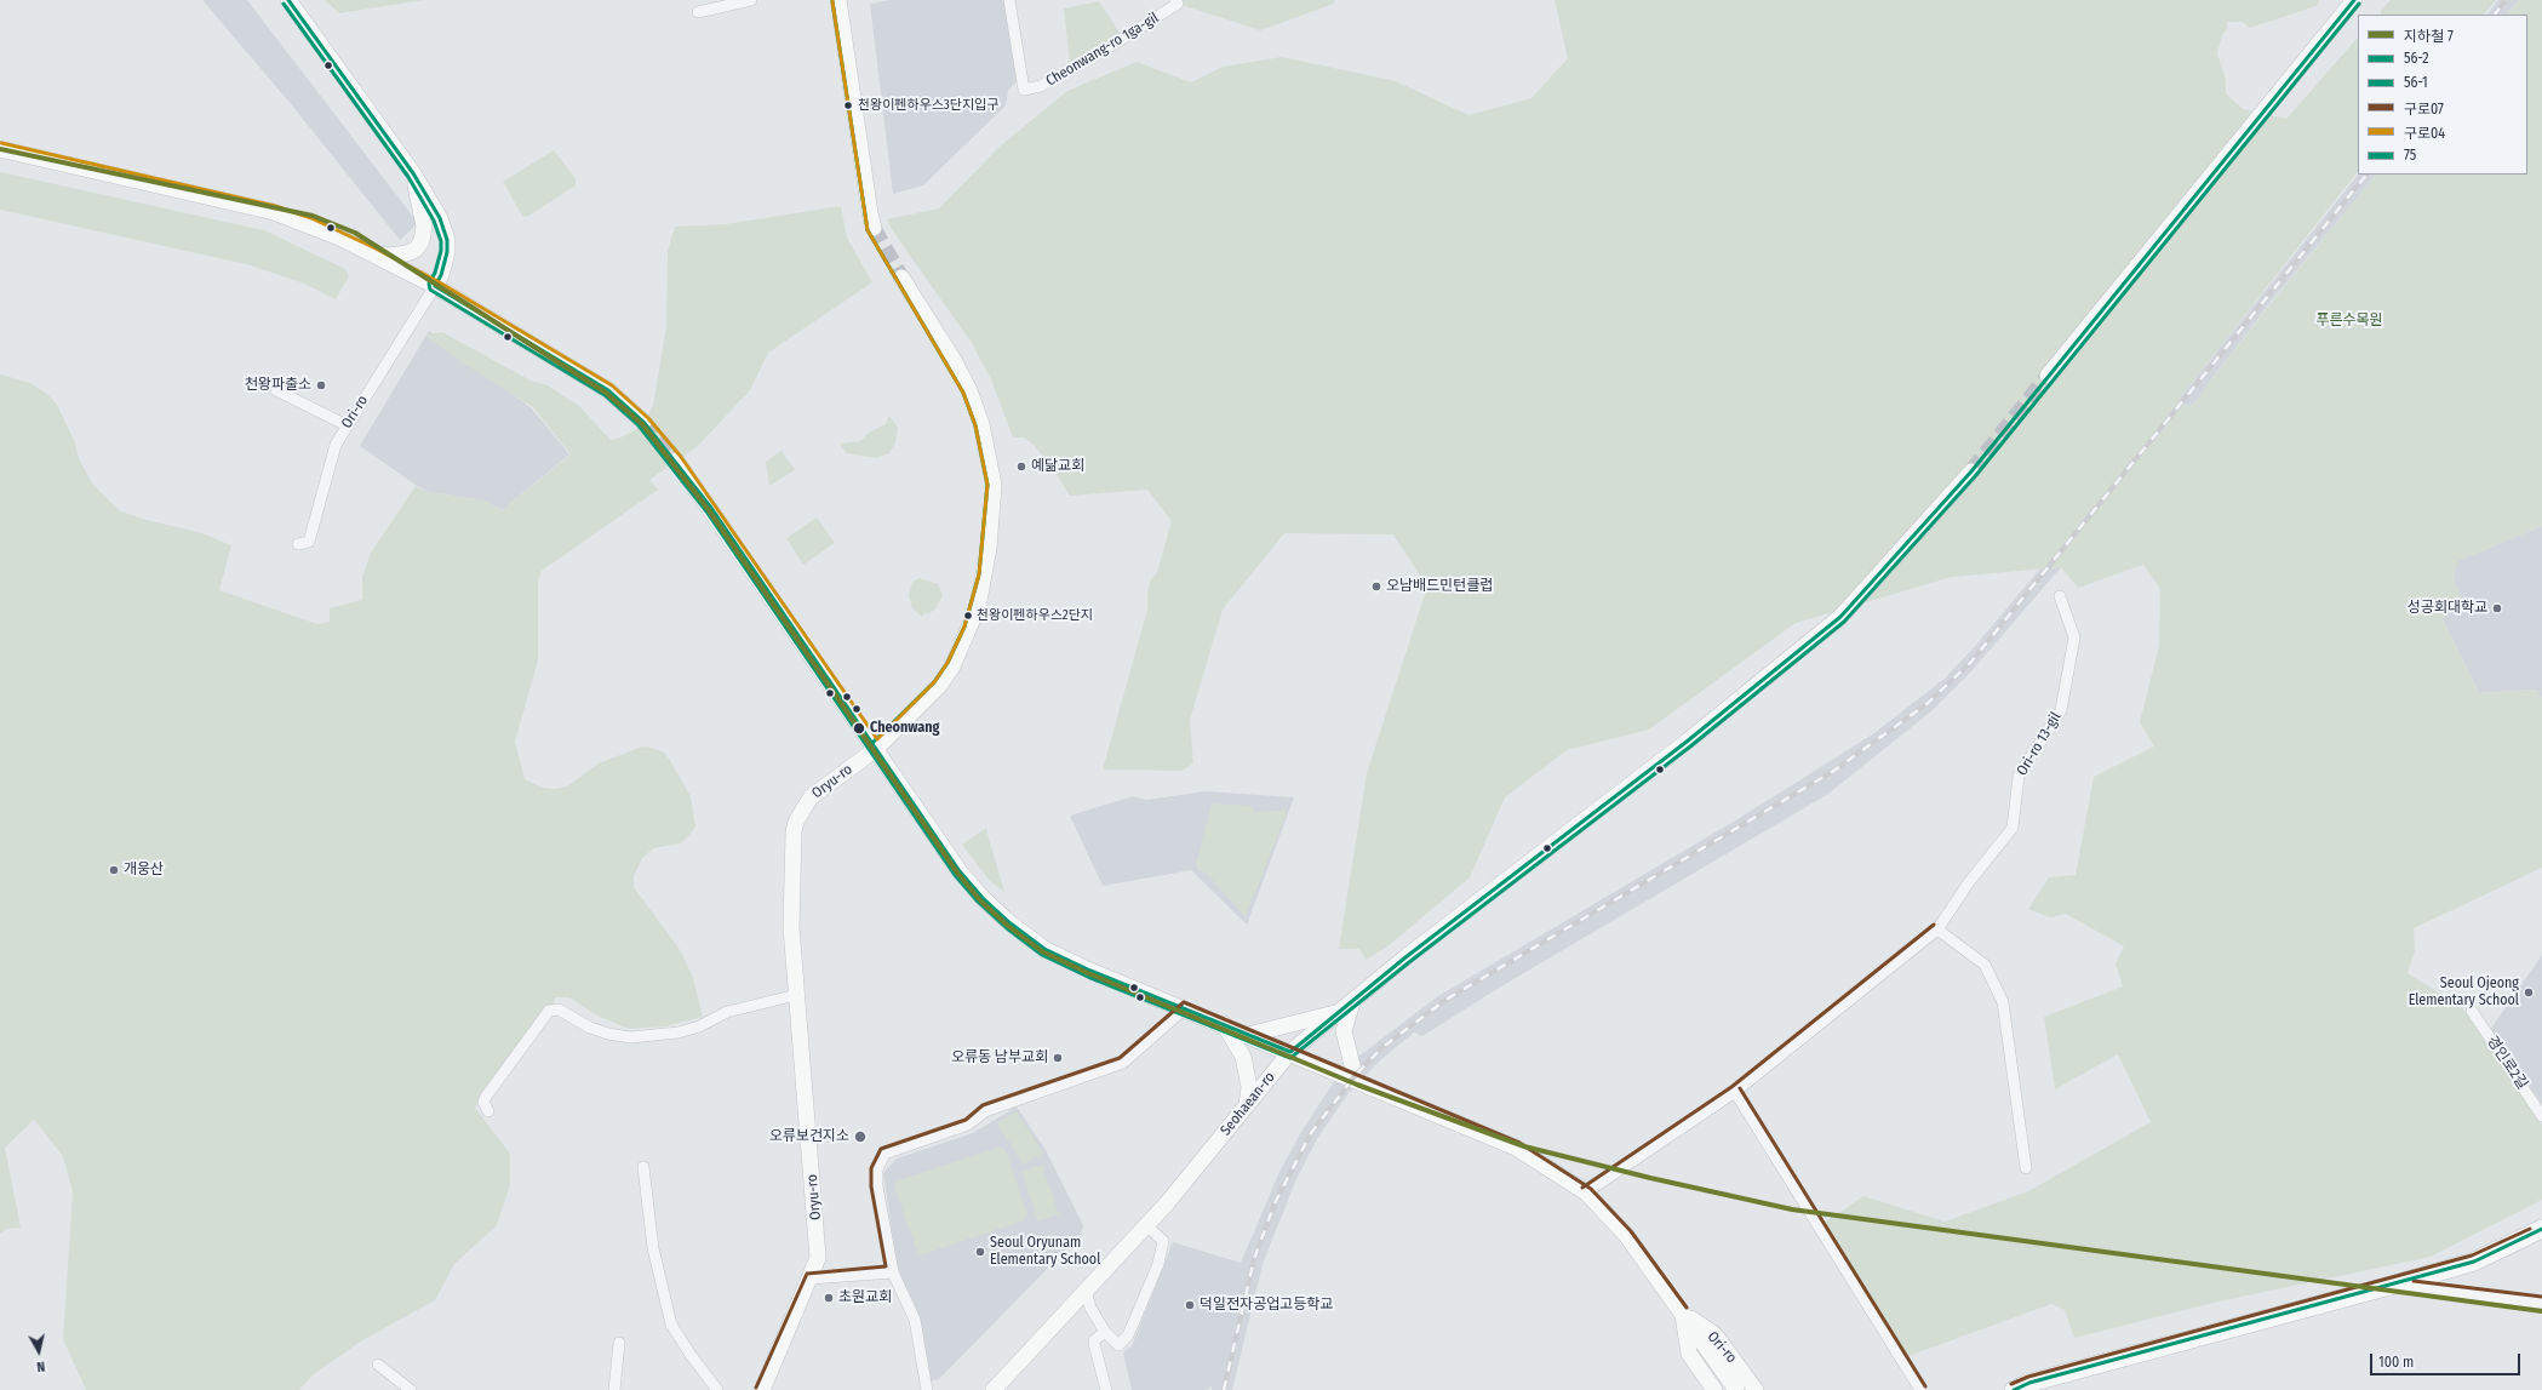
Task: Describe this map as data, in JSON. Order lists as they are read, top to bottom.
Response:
{
  "streets": {
    "main road": ["Ori-ro", "Oryu-ro", "Seohaean-ro"],
    "street": ["Cheonwang-ro 1ga-gil", "Ori-ro 13-gil", "경인로2길"]
  },
  "crossings": [
    ["Ori-ro", "Ori-ro 13-gil"],
    ["Ori-ro", "Oryu-ro"],
    ["Ori-ro", "Seohaean-ro"]
  ],
  "parks": ["푸른수목원"],
  "places": [
    "천왕이펜하우스3단지입구",
    "천왕파출소",
    "예닮교회",
    "오남배드민턴클럽",
    "성공회대학교",
    "천왕이펜하우스2단지",
    "Cheonwang",
    "개웅산",
    "Seoul Ojeong Elementary School",
    "오류동 남부교회",
    "오류보건지소",
    "Seoul Oryunam Elementary School",
    "초원교회",
    "덕일전자공업고등학교"
  ],
  "lines": [
    "transit line 56-2",
    "transit line 56-1",
    "transit line 구로04",
    "metro line 7",
    "transit line 구로07",
    "transit line 75"
  ],
  "legend": [
    "지하철 7",
    "56-2",
    "56-1",
    "구로07",
    "구로04",
    "75"
  ],
  "scale_bar": "100 m",
  "north": "bottom"
}
